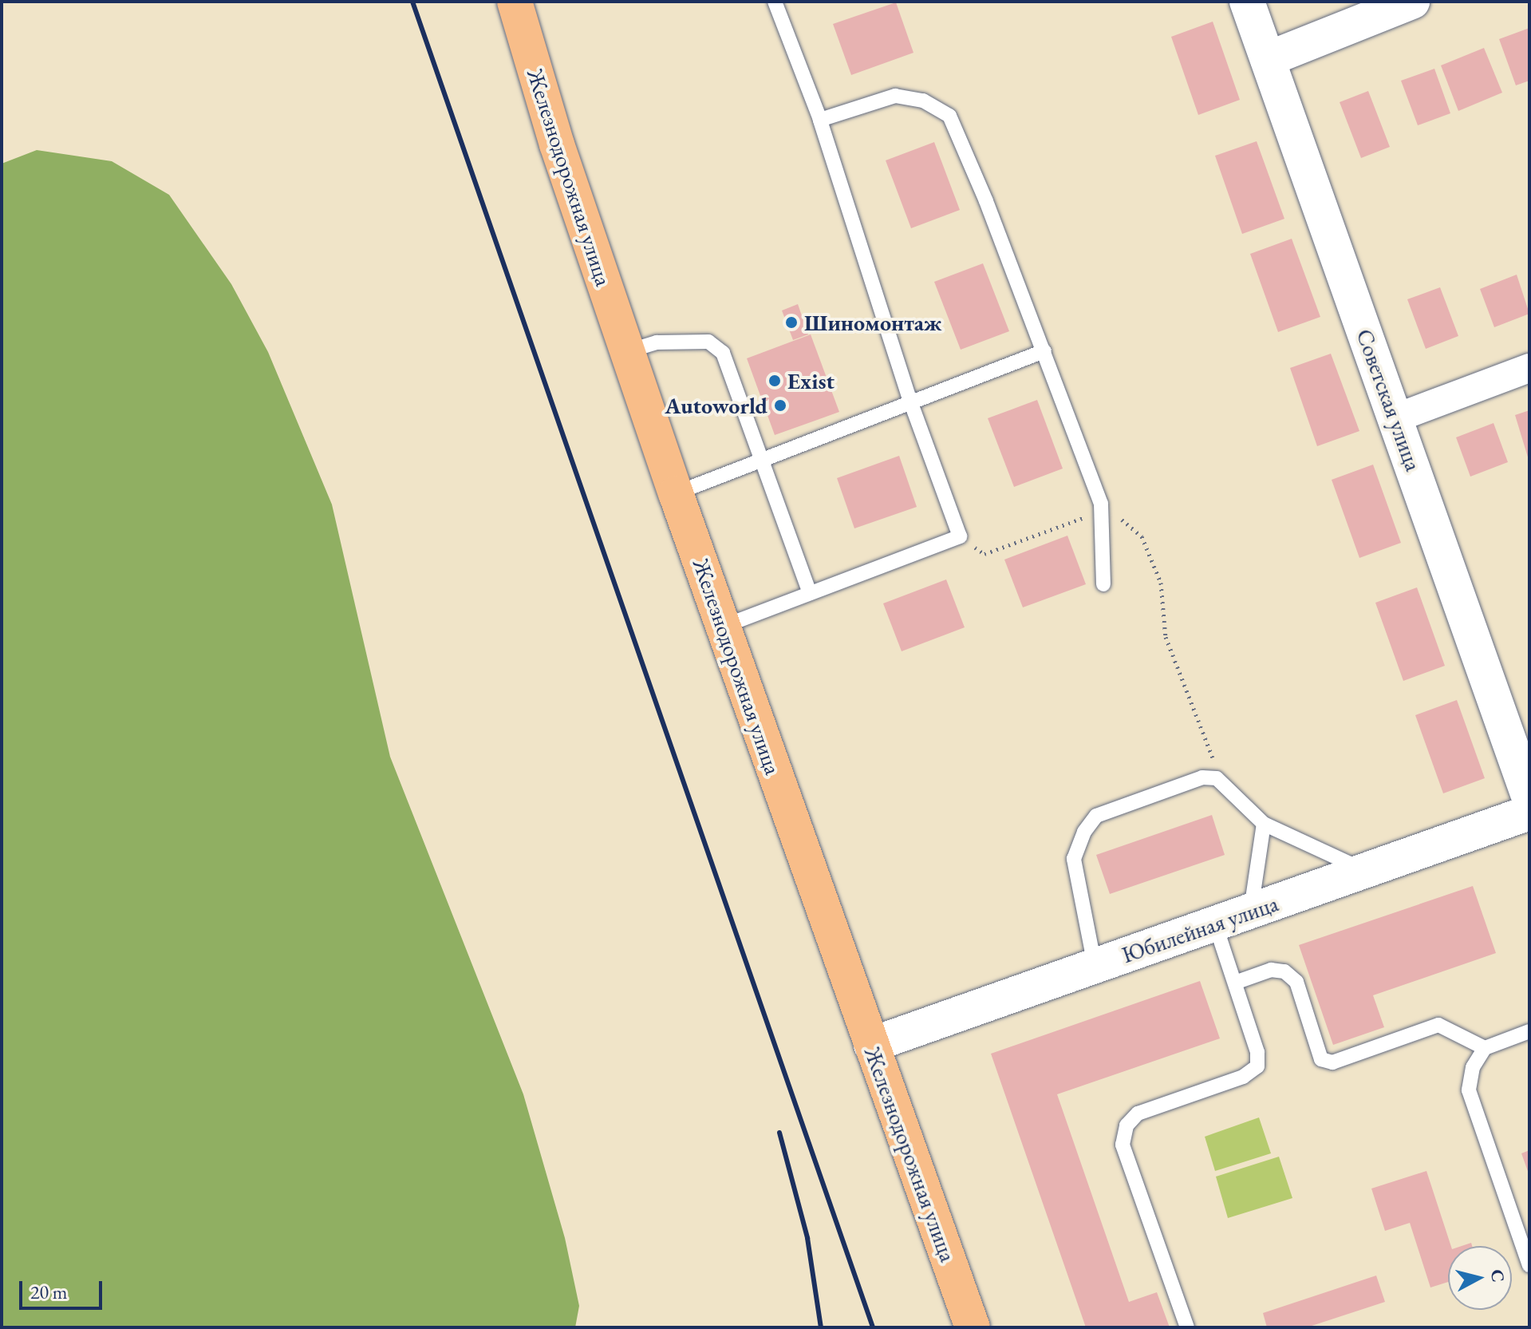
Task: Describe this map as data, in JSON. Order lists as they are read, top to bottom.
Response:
{
  "streets": {
    "main road": ["Железнодорожная улица"],
    "street": ["Советская улица", "Юбилейная улица"]
  },
  "crossings": [
    ["Железнодорожная улица", "Юбилейная улица"]
  ],
  "places": ["Шиномонтаж", "Exist", "Autoworld"],
  "scale_bar": "20 m",
  "north": "right"
}
